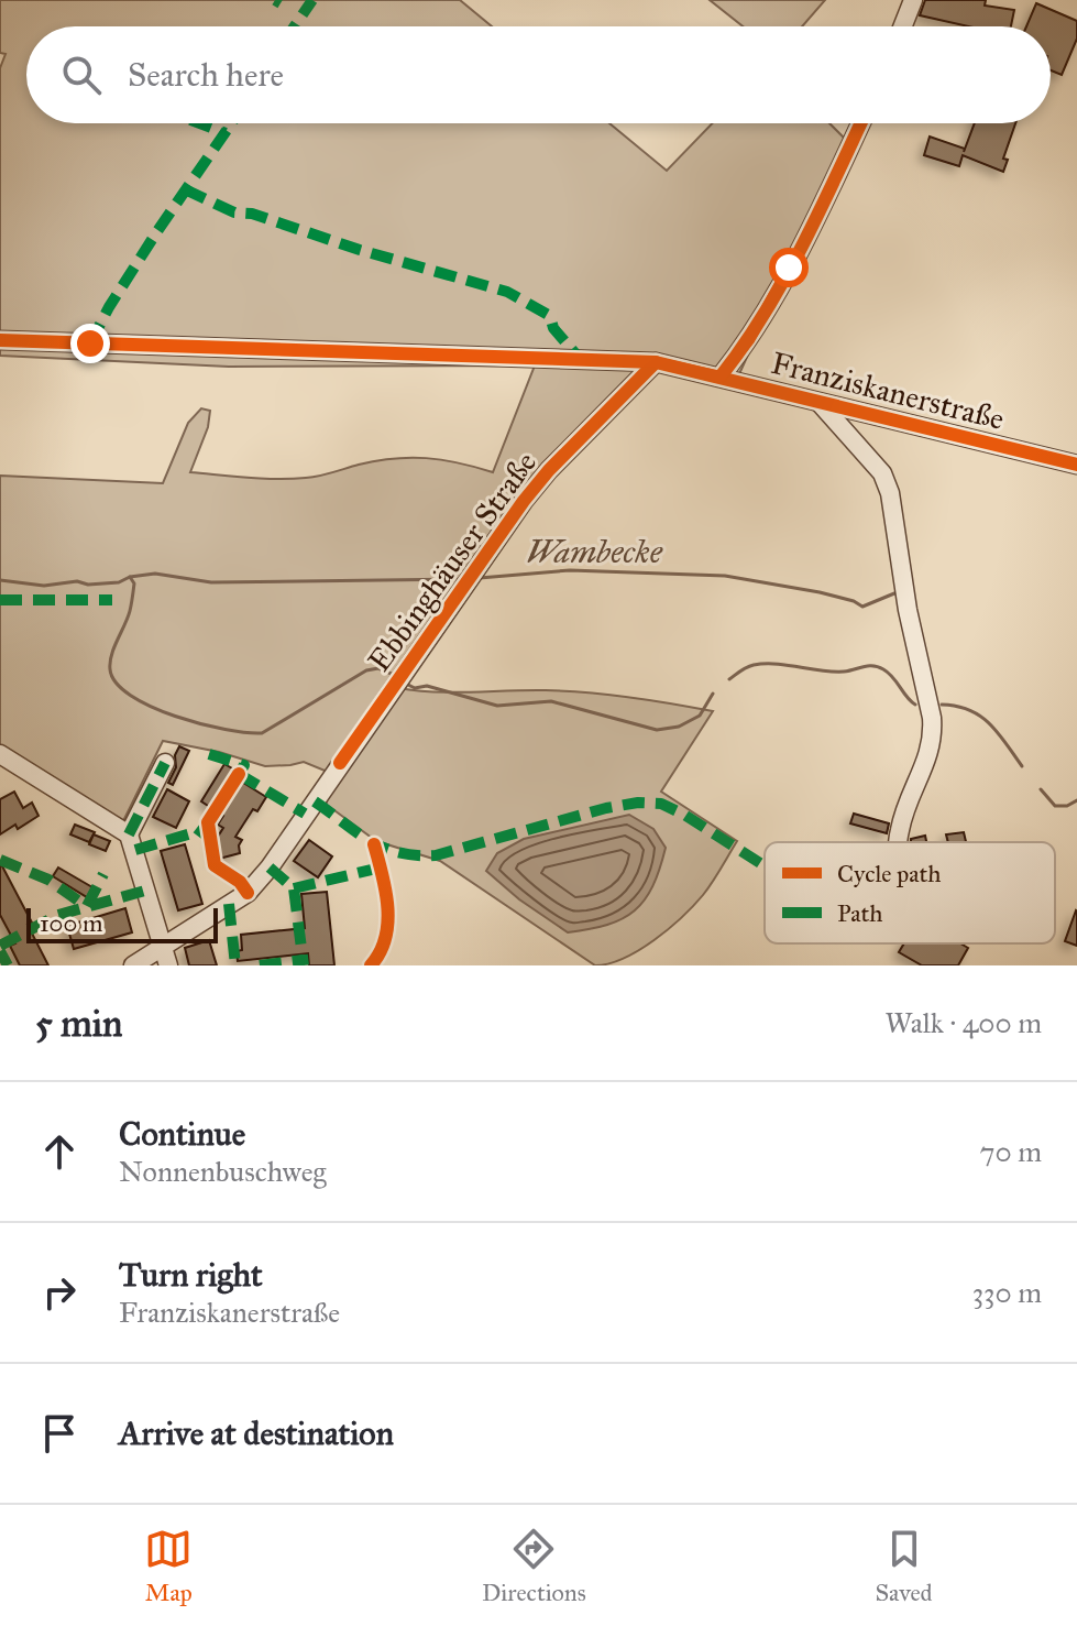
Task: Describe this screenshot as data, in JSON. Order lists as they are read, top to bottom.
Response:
{
  "streets": {
    "street": ["Franziskanerstraße", "Ebbinghäuser Straße"]
  },
  "crossings": [
    ["Franziskanerstraße", "Ebbinghäuser Straße"]
  ],
  "water": ["Wambecke"],
  "legend": ["Cycle path", "Path"],
  "scale_bar": "100 m",
  "page": {
    "search": "Search here",
    "scale": "100 m",
    "heading": ["5 min", "Walk · 400 m"],
    "list": [
      ["Continue", "Nonnenbuschweg", "70 m"],
      ["Turn right", "Franziskanerstraße", "330 m"],
      "Arrive at destination"
    ],
    "nav": ["Map", "Directions", "Saved"]
  }
}
